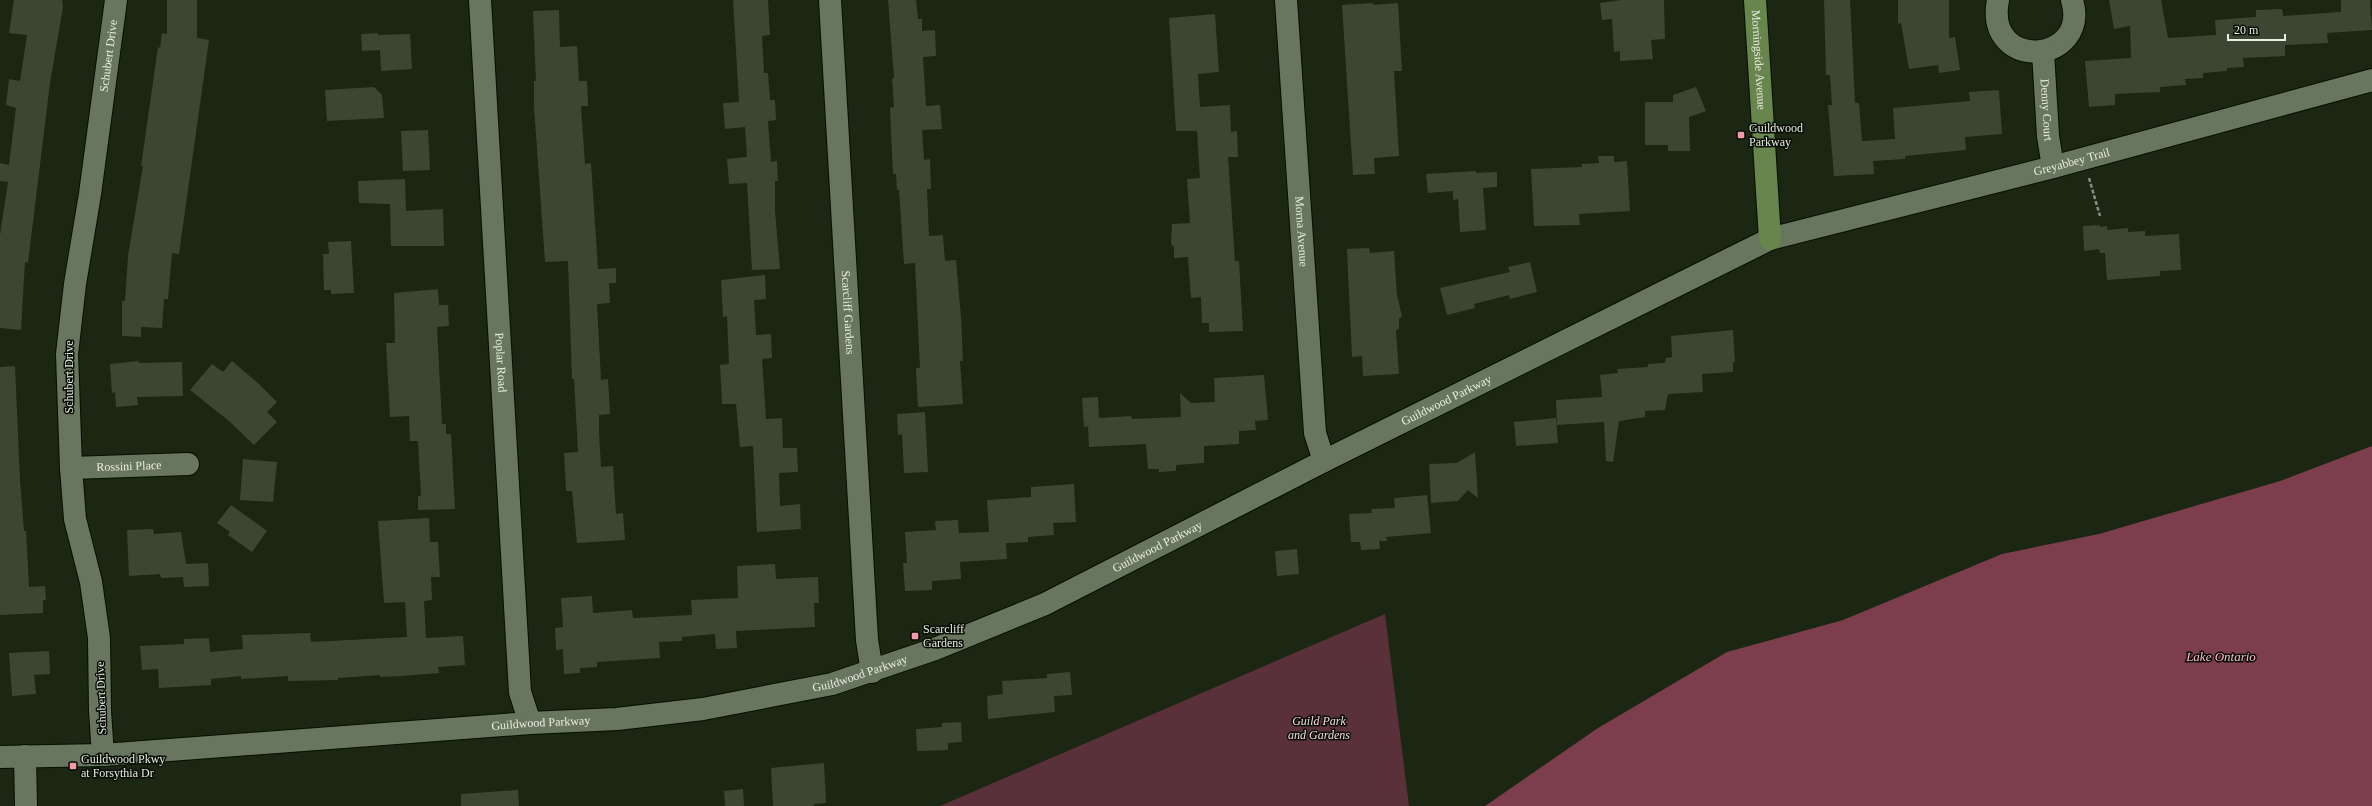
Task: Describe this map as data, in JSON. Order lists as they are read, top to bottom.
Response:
{
  "streets": {
    "main road": ["Morningside Avenue"],
    "street": [
      "Schubert Drive",
      "Denny Court",
      "Greyabbey Trail",
      "Morna Avenue",
      "Scarcliff Gardens",
      "Poplar Road",
      "Guildwood Parkway",
      "Rossini Place"
    ]
  },
  "crossings": [
    ["Schubert Drive", "Guildwood Parkway"],
    ["Schubert Drive", "Rossini Place"],
    ["Morningside Avenue", "Greyabbey Trail"],
    ["Morningside Avenue", "Guildwood Parkway"],
    ["Denny Court", "Greyabbey Trail"],
    ["Greyabbey Trail", "Guildwood Parkway"],
    ["Morna Avenue", "Guildwood Parkway"],
    ["Scarcliff Gardens", "Guildwood Parkway"],
    ["Poplar Road", "Guildwood Parkway"]
  ],
  "water": ["Lake Ontario"],
  "parks": ["Guild Park and Gardens"],
  "places": {
    "transit": ["Guildwood Parkway", "Scarcliff Gardens", "Guildwood Pkwy at Forsythia Dr"]
  },
  "scale_bar": "20 m"
}
